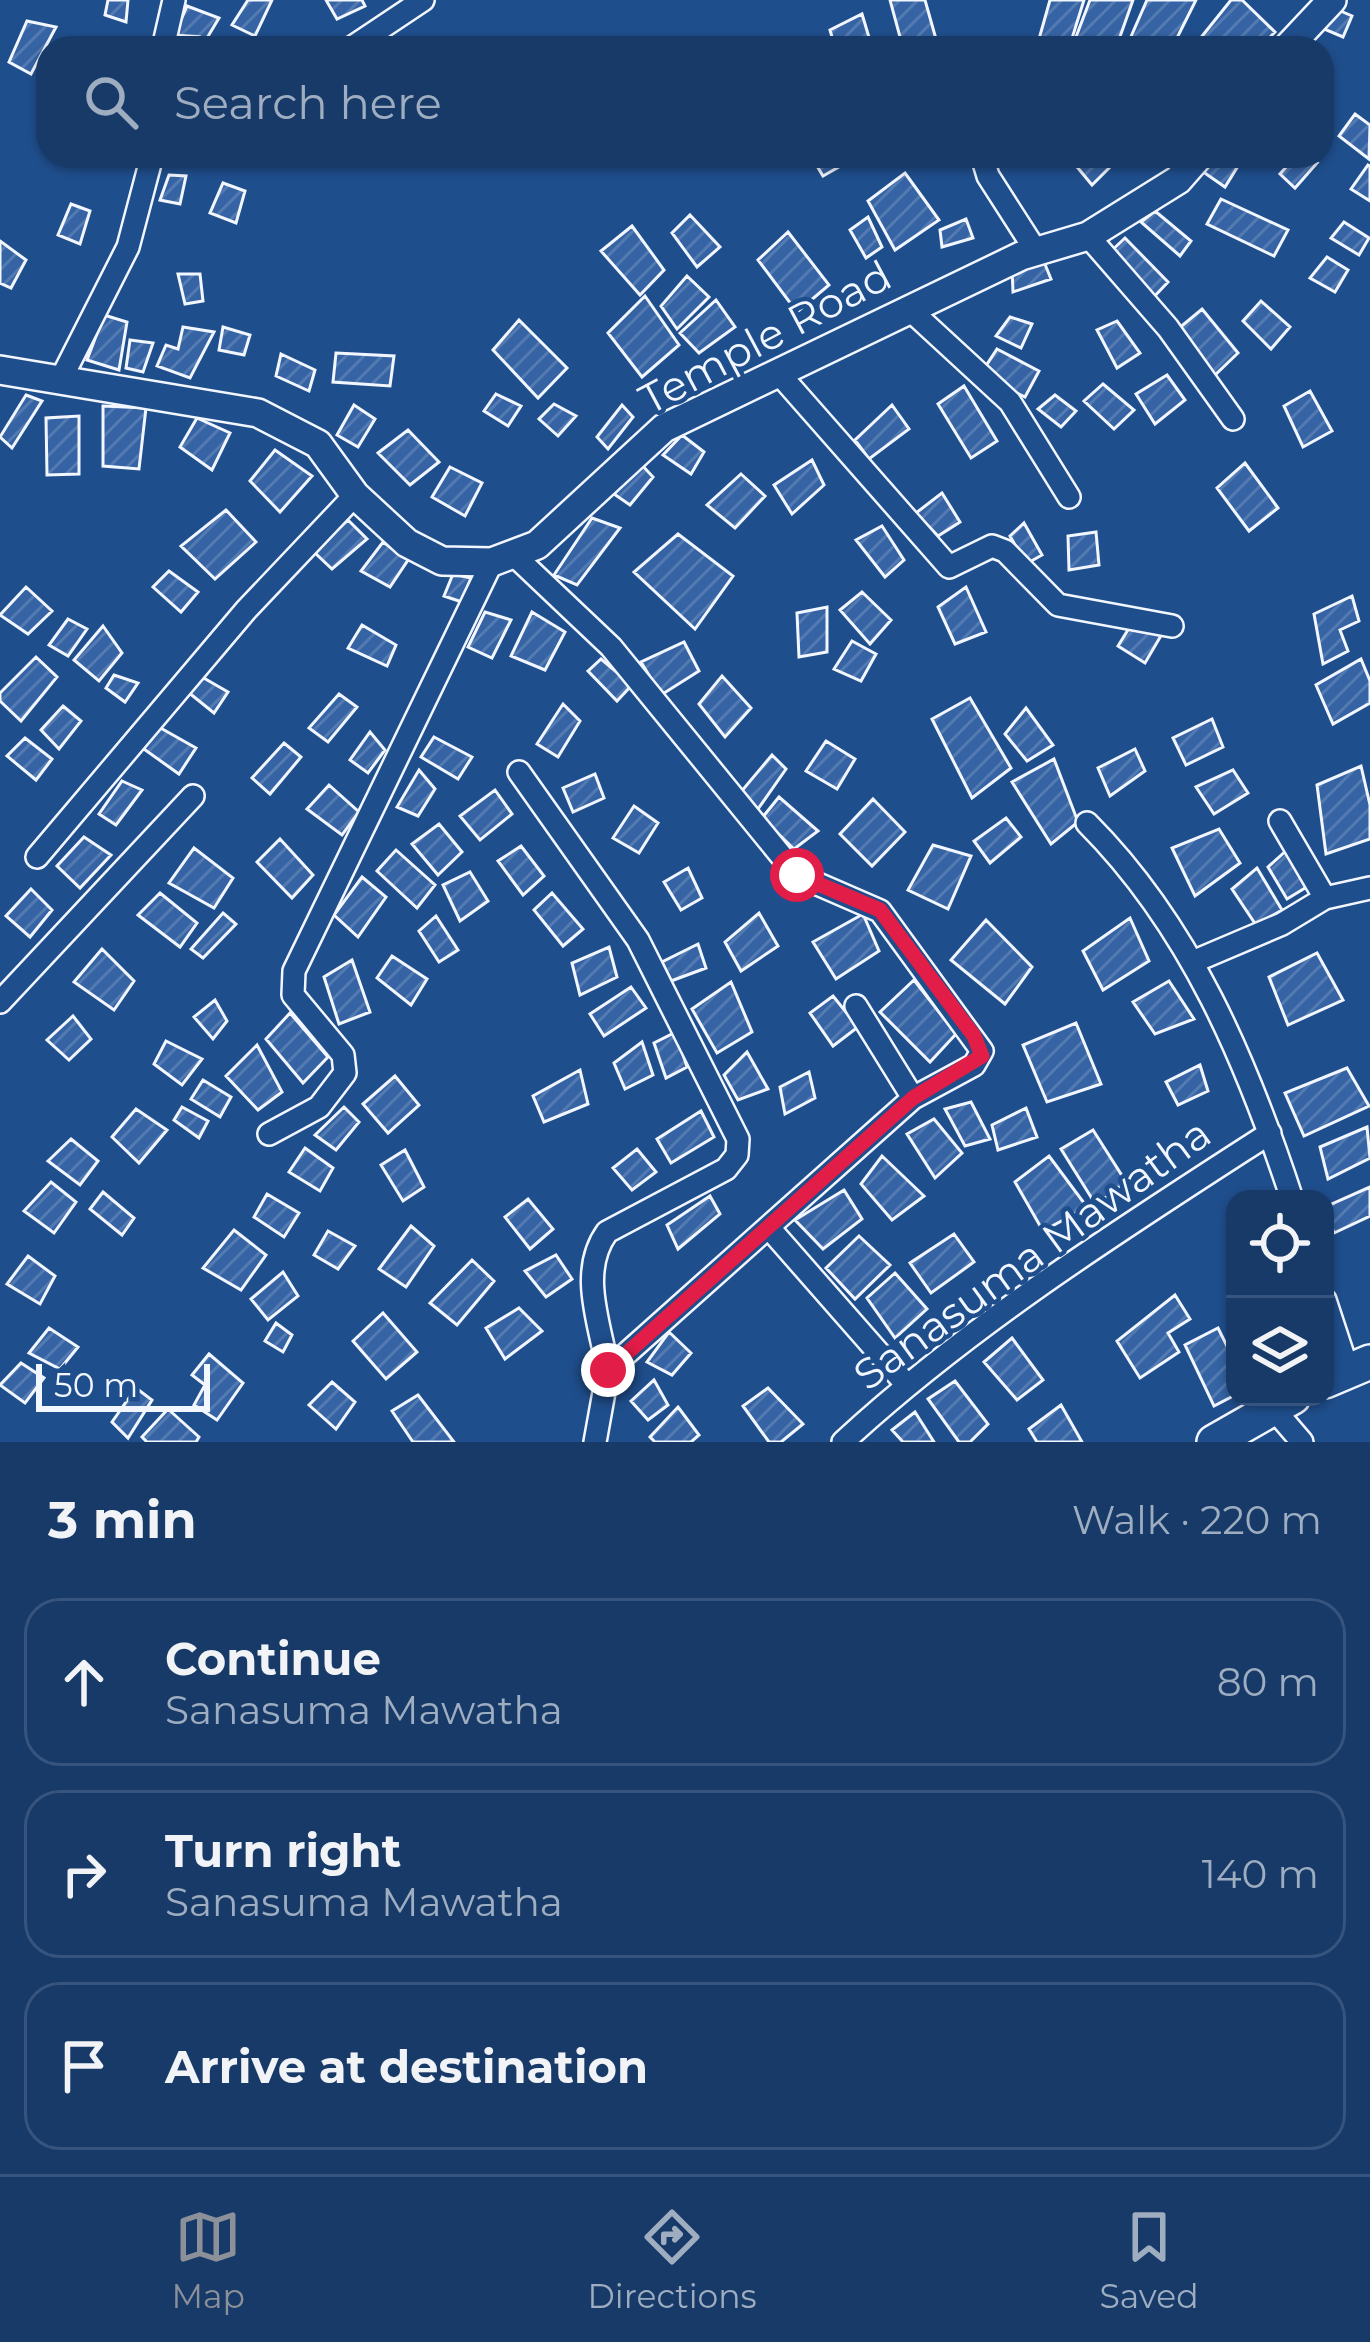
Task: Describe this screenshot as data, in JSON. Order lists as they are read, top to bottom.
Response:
{
  "streets": {
    "street": ["Temple Road", "Sanasuma Mawatha"]
  },
  "scale_bar": "50 m",
  "page": {
    "search": "Search here",
    "scale": "50 m",
    "heading": ["3 min", "Walk · 220 m"],
    "list": [
      ["Continue", "Sanasuma Mawatha", "80 m"],
      ["Turn right", "Sanasuma Mawatha", "140 m"],
      "Arrive at destination"
    ],
    "nav": ["Map", "Directions", "Saved"]
  }
}
